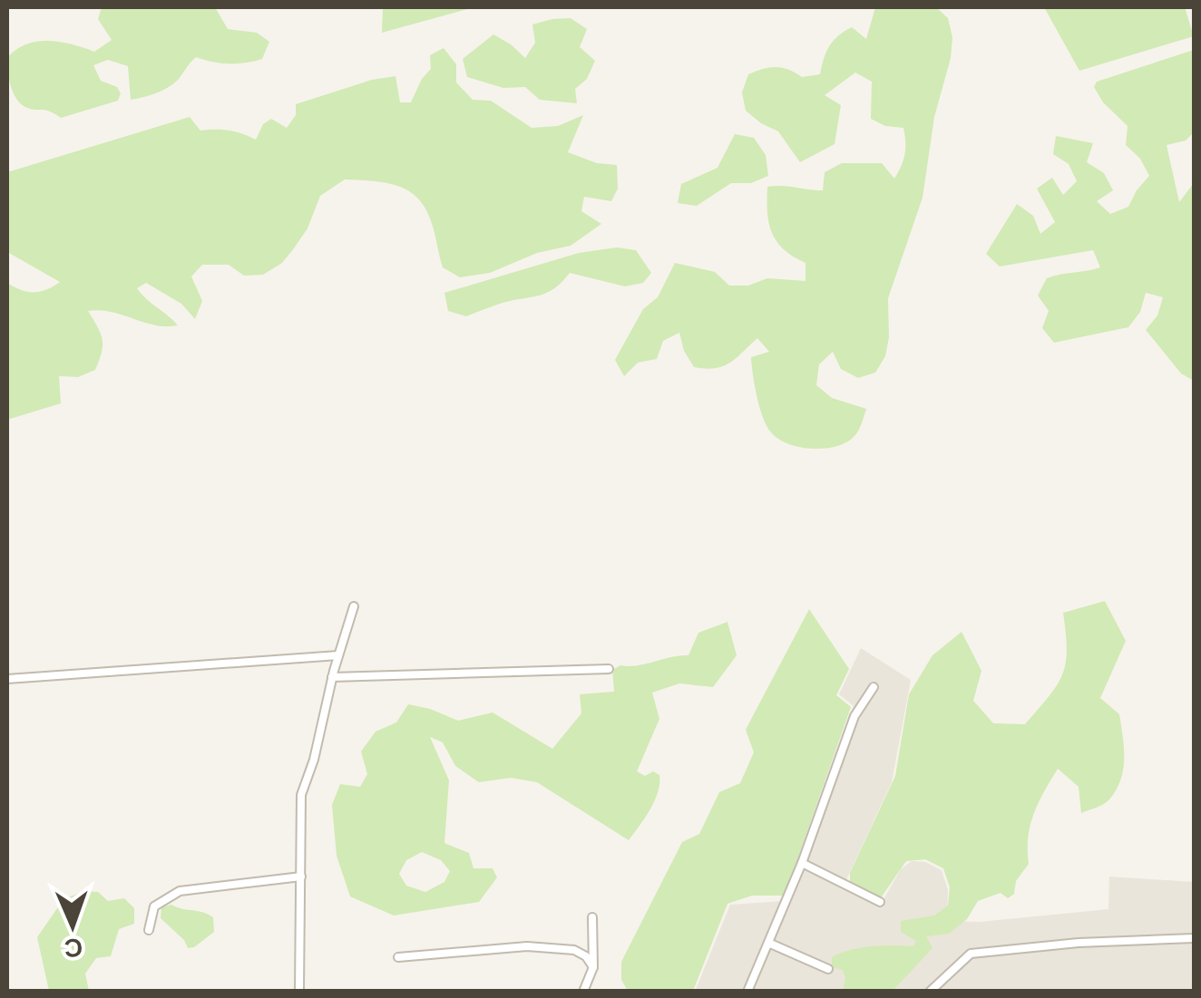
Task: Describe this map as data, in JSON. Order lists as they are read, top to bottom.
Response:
{
  "north": "bottom"
}
